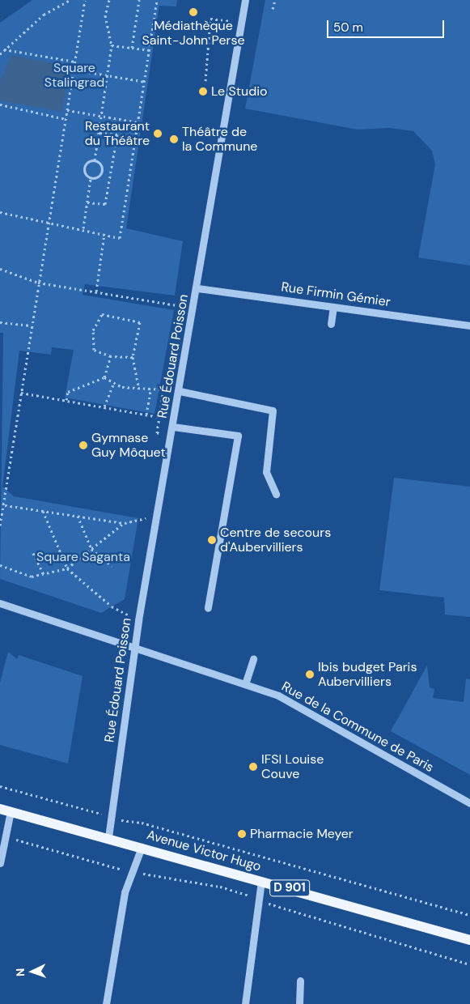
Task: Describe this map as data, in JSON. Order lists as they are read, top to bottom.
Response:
{
  "streets": {
    "main road": ["Avenue Victor Hugo", "D 901"],
    "street": ["Rue Firmin Gémier", "Rue Édouard Poisson", "Rue de la Commune de Paris"]
  },
  "crossings": [
    ["Rue Firmin Gémier", "Rue Édouard Poisson"],
    ["Rue Édouard Poisson", "Rue de la Commune de Paris"],
    ["Rue Édouard Poisson", "Avenue Victor Hugo"]
  ],
  "parks": ["Square Stalingrad", "Square Saganta"],
  "places": [
    "Médiathèque Saint-John Perse",
    "Le Studio",
    "Restaurant du Théâtre",
    "Théâtre de la Commune",
    "Gymnase Guy Môquet",
    "Centre de secours d'Aubervilliers",
    "Ibis budget Paris Aubervilliers",
    "IFSI Louise Couve",
    "Pharmacie Meyer"
  ],
  "scale_bar": "50 m",
  "north": "left"
}
